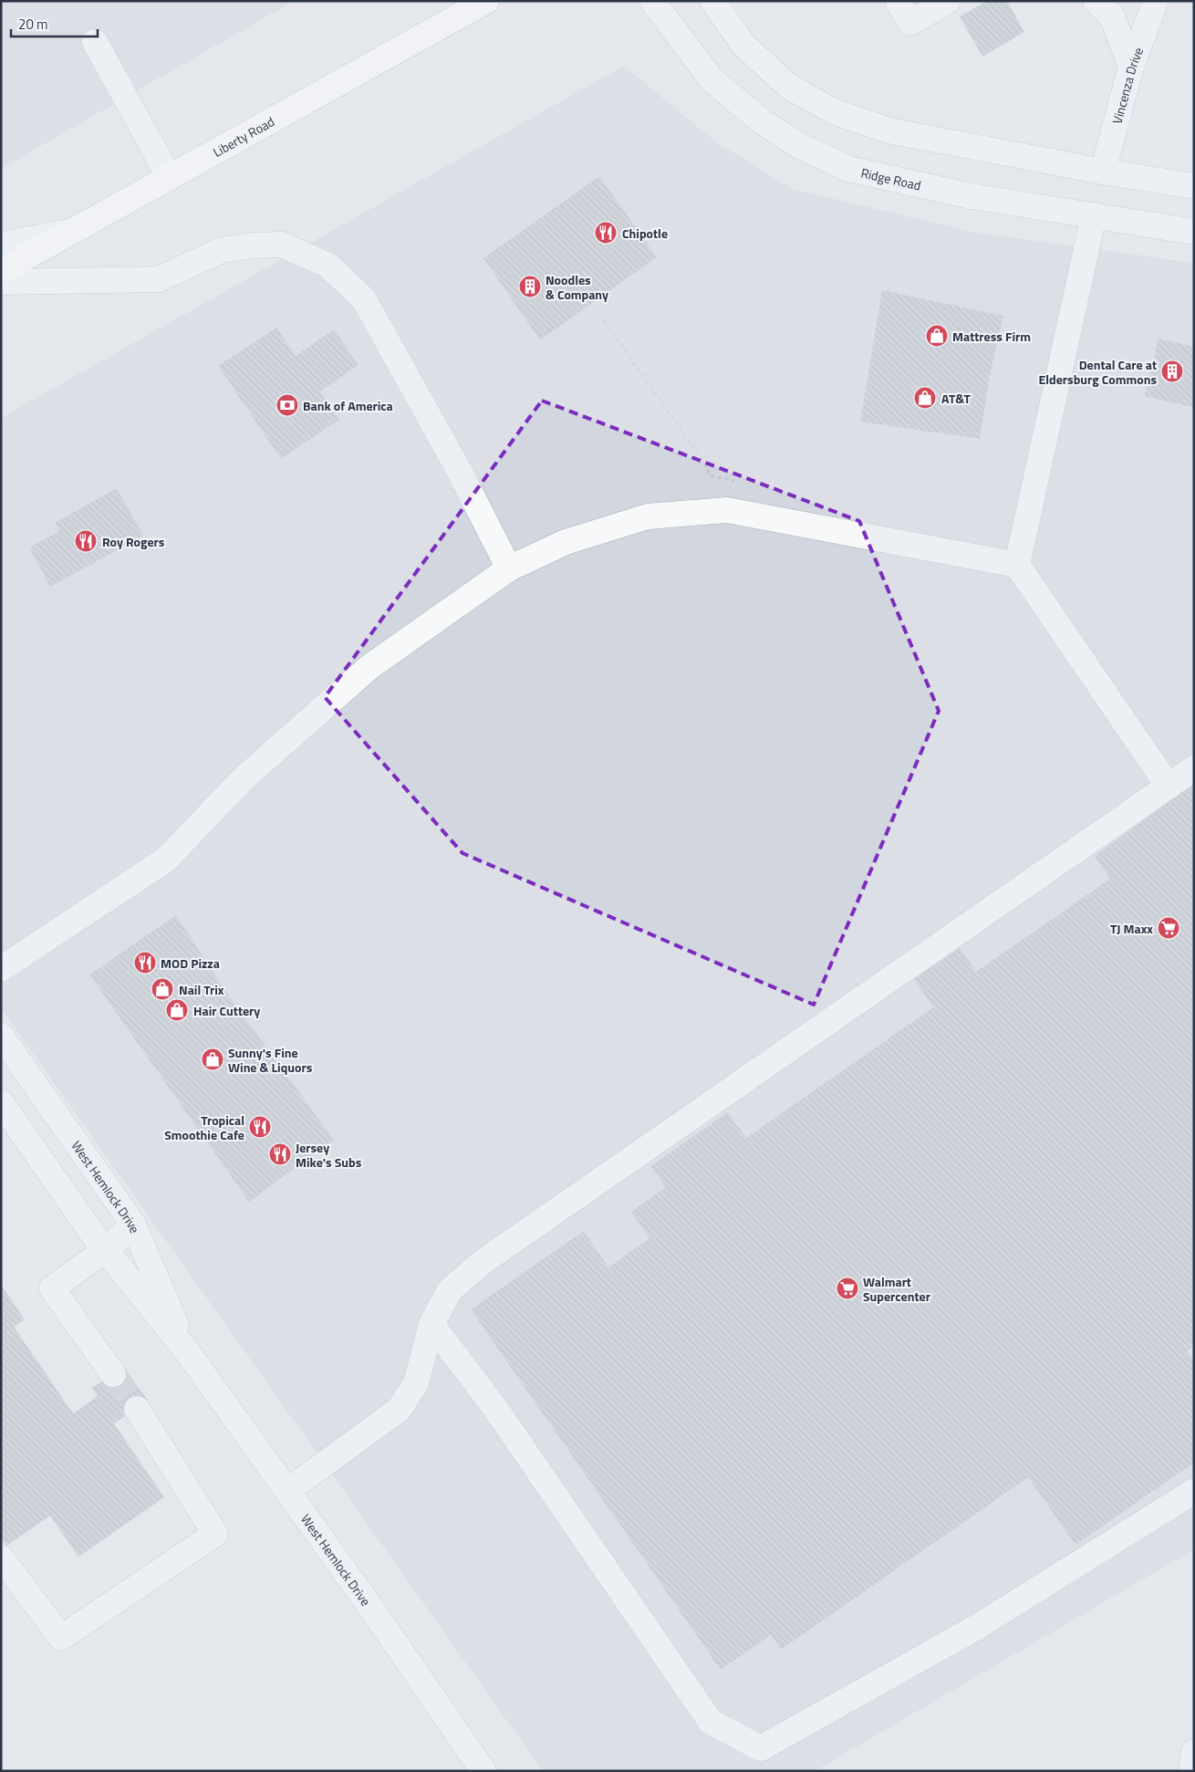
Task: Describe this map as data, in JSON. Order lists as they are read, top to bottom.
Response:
{
  "streets": {
    "main road": ["Liberty Road"],
    "street": ["Vincenza Drive", "Ridge Road", "West Hemlock Drive"]
  },
  "places": {
    "restaurant": [
      "Chipotle",
      "Roy Rogers",
      "MOD Pizza",
      "Tropical Smoothie Cafe",
      "Jersey Mike's Subs"
    ],
    "building": ["Noodles & Company", "Dental Care at Eldersburg Commons"],
    "shop": [
      "Mattress Firm",
      "AT&T",
      "Nail Trix",
      "Hair Cuttery",
      "Sunny's Fine Wine & Liquors"
    ],
    "bank": ["Bank of America"],
    "supermarket": ["TJ Maxx", "Walmart Supercenter"]
  },
  "scale_bar": "20 m"
}
